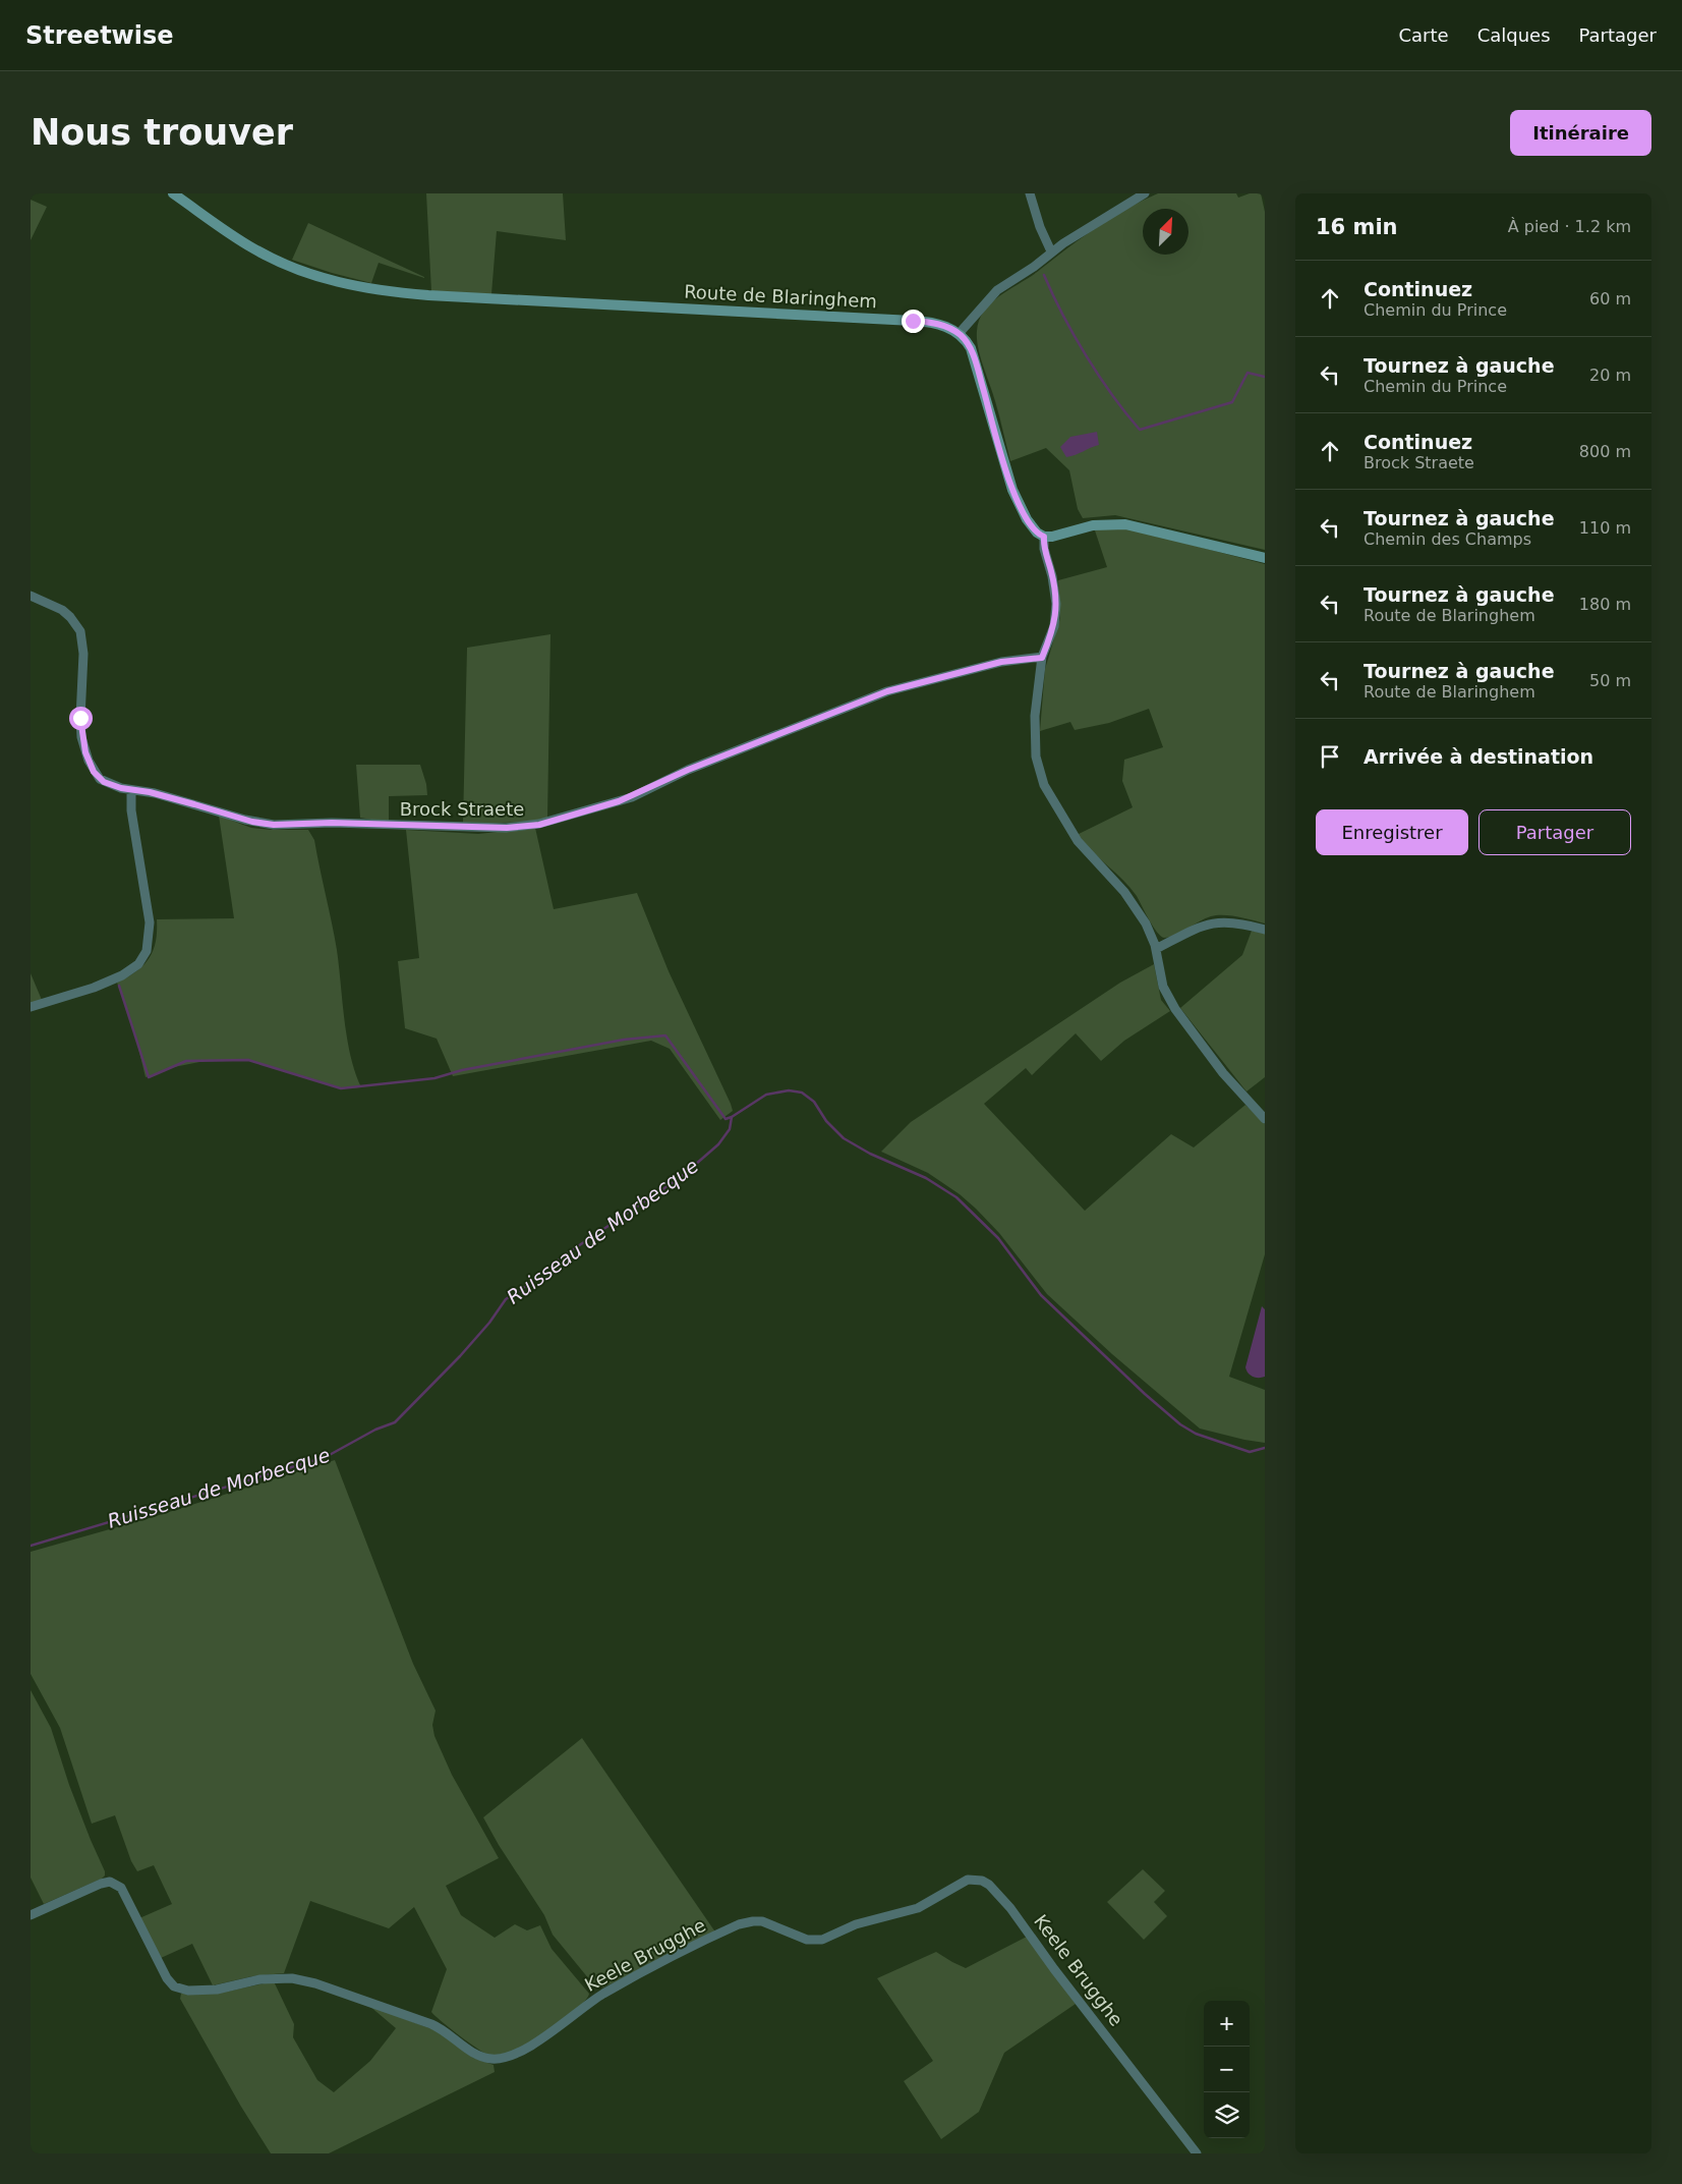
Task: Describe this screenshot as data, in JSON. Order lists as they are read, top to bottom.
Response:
{
  "streets": {
    "street": ["Route de Blaringhem", "Brock Straete", "Keele Brugghe"]
  },
  "water": ["Ruisseau de Morbecque"],
  "north": "top right",
  "page": {
    "header": "Streetwise",
    "nav": ["Carte", "Calques", "Partager"],
    "buttons": [
      "Itinéraire",
      ["Enregistrer", "Partager"]
    ],
    "title": "Nous trouver",
    "heading": ["16 min", "À pied · 1.2 km"],
    "list": [
      ["Continuez", "Chemin du Prince", "60 m"],
      ["Tournez à gauche", "Chemin du Prince", "20 m"],
      ["Continuez", "Brock Straete", "800 m"],
      ["Tournez à gauche", "Chemin des Champs", "110 m"],
      ["Tournez à gauche", "Route de Blaringhem", "180 m"],
      ["Tournez à gauche", "Route de Blaringhem", "50 m"],
      "Arrivée à destination"
    ],
    "map_buttons": ["+", "−"]
  }
}
